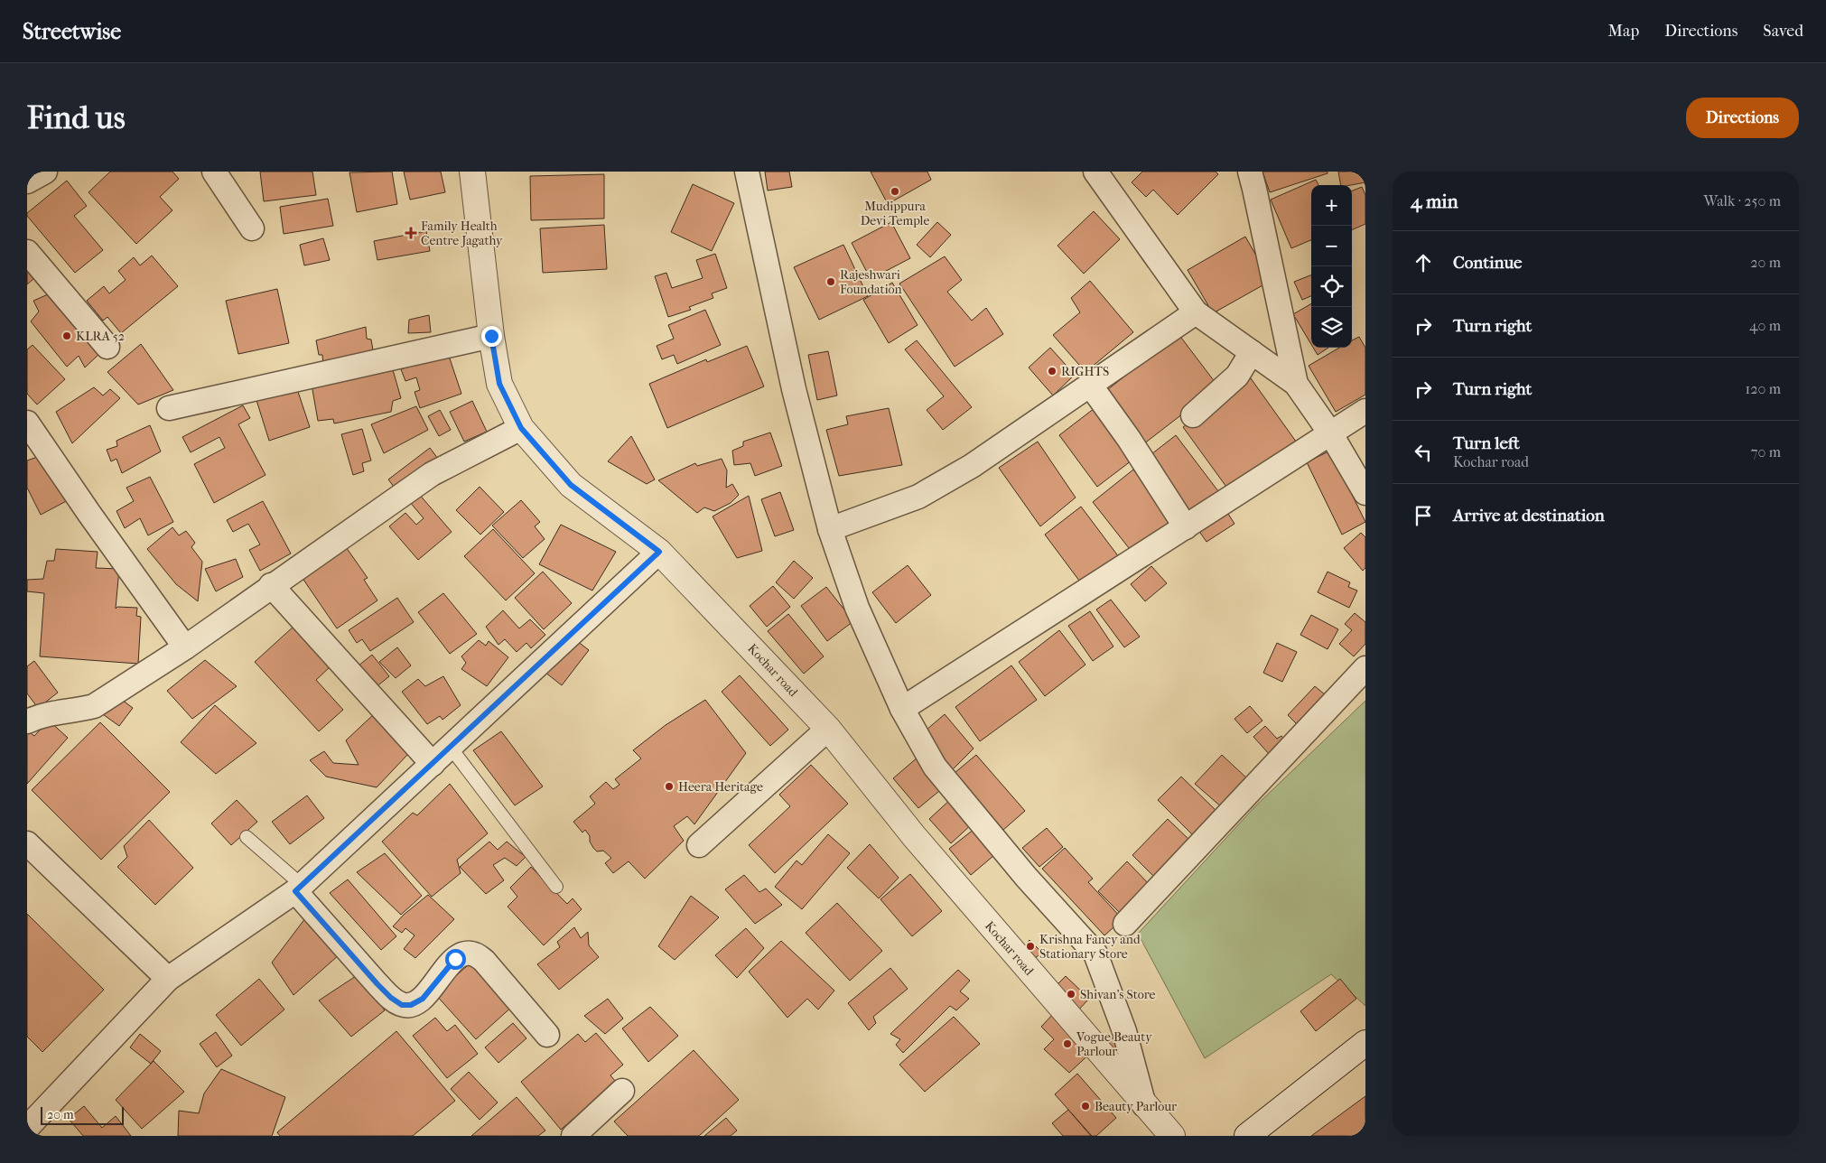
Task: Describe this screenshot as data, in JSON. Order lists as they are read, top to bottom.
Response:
{
  "streets": {
    "street": ["Kochar road"]
  },
  "places": {
    "other": [
      "Mudippura Devi Temple",
      "Rajeshwari Foundation",
      "KLRA 52",
      "RIGHTS",
      "Heera Heritage",
      "Krishna Fancy and Stationary Store",
      "Shivan's Store",
      "Vogue Beauty Parlour",
      "Beauty Parlour"
    ],
    "health": ["Family Health Centre Jagathy"]
  },
  "scale_bar": "20 m",
  "page": {
    "header": "Streetwise",
    "nav": ["Map", "Directions", "Saved"],
    "buttons": "Directions",
    "title": "Find us",
    "heading": ["4 min", "Walk · 250 m"],
    "map_buttons": ["+", "−"],
    "list": [
      ["Continue", "20 m"],
      ["Turn right", "40 m"],
      ["Turn right", "120 m"],
      ["Turn left", "Kochar road", "70 m"],
      "Arrive at destination"
    ],
    "scale": "20 m"
  }
}
